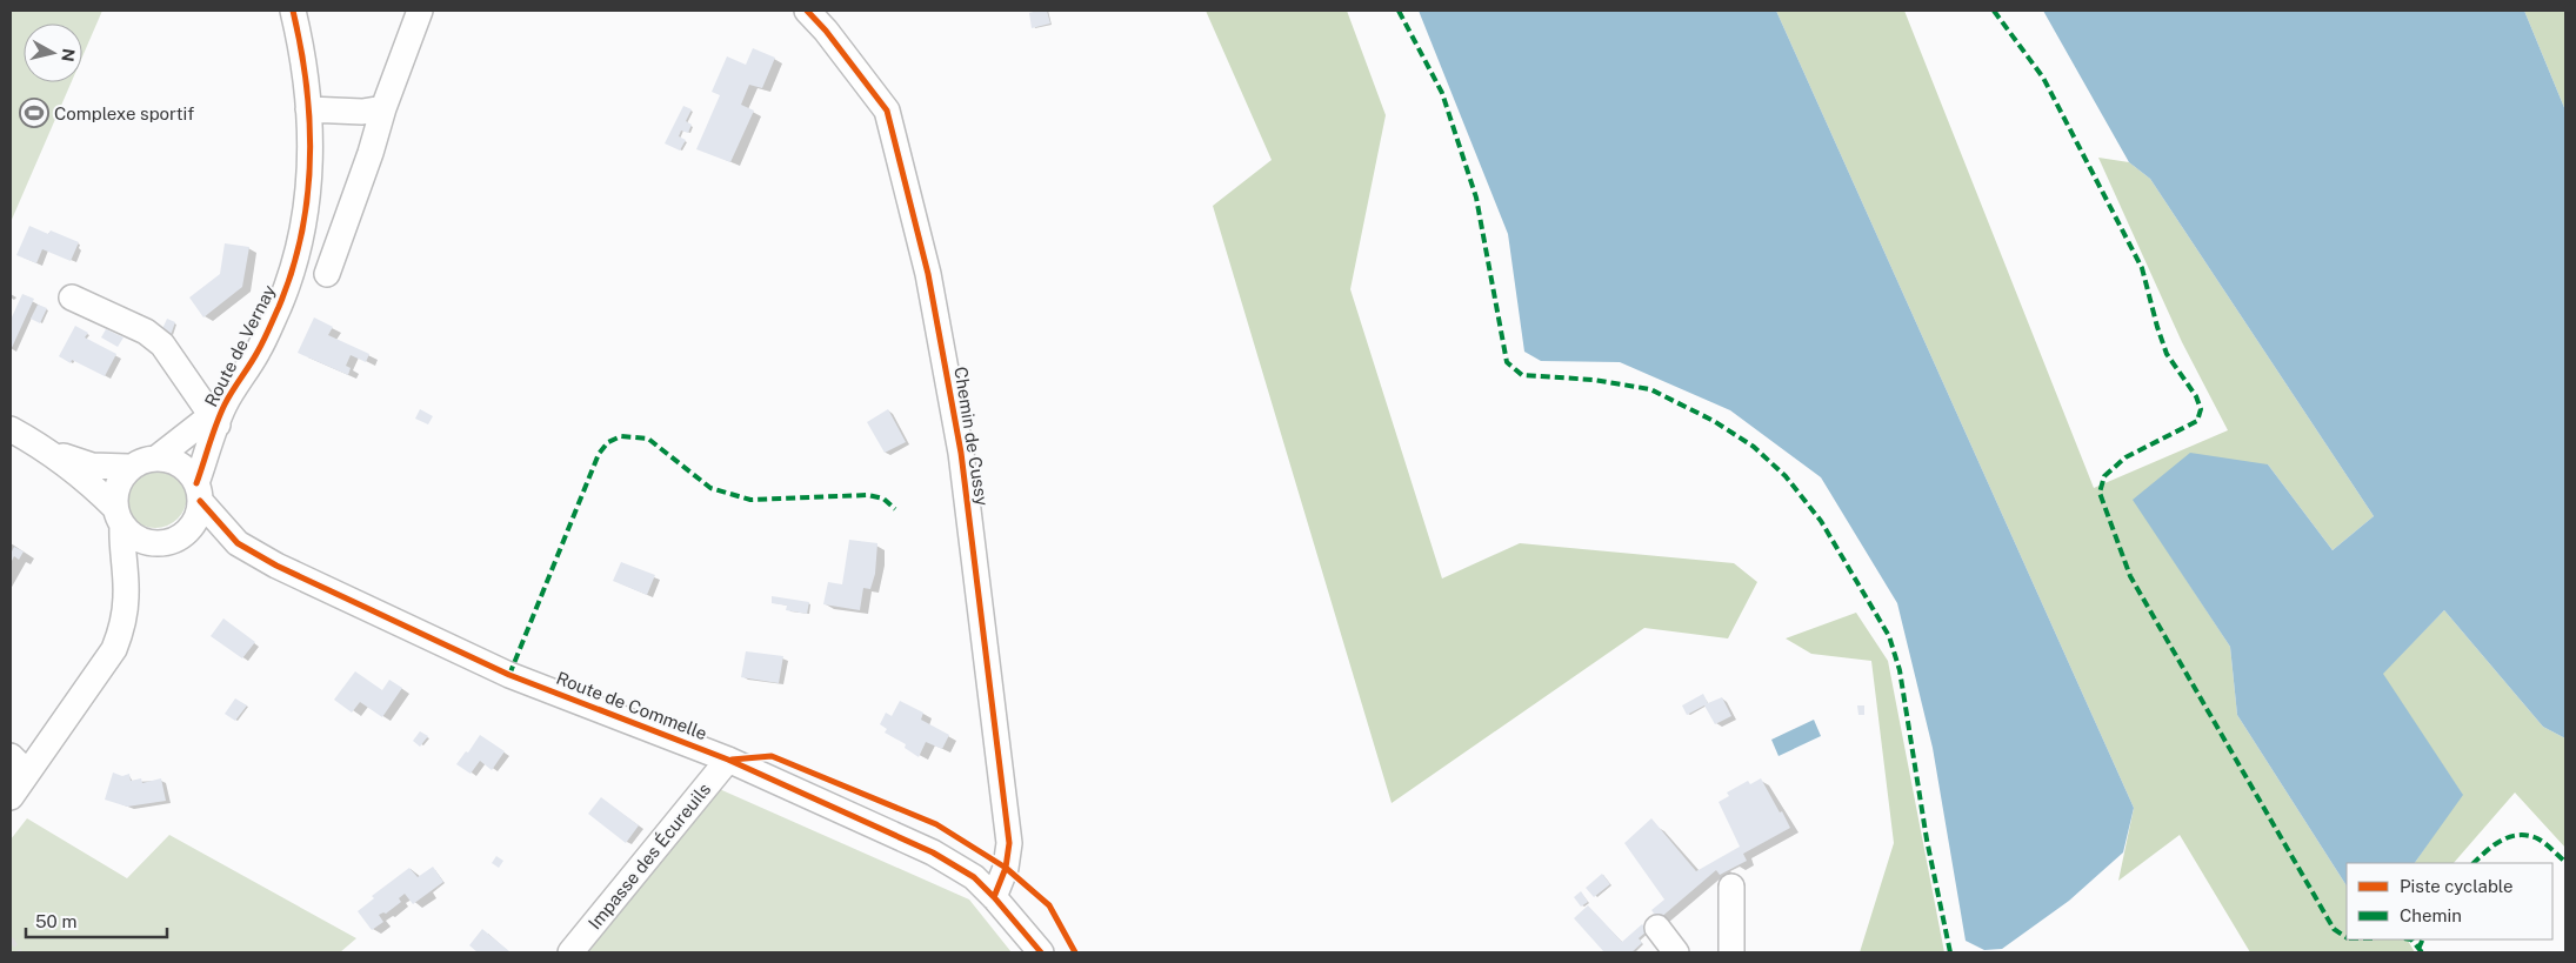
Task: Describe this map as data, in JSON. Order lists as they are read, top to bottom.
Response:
{
  "streets": {
    "street": [
      "Route de Vernay",
      "Chemin de Cussy",
      "Route de Commelle",
      "Impasse des Écureuils"
    ]
  },
  "crossings": [
    ["Route de Vernay", "Route de Commelle"],
    ["Chemin de Cussy", "Route de Commelle"],
    ["Route de Commelle", "Impasse des Écureuils"]
  ],
  "places": {
    "sports": ["Complexe sportif"]
  },
  "legend": ["Piste cyclable", "Chemin"],
  "scale_bar": "50 m",
  "north": "right"
}
